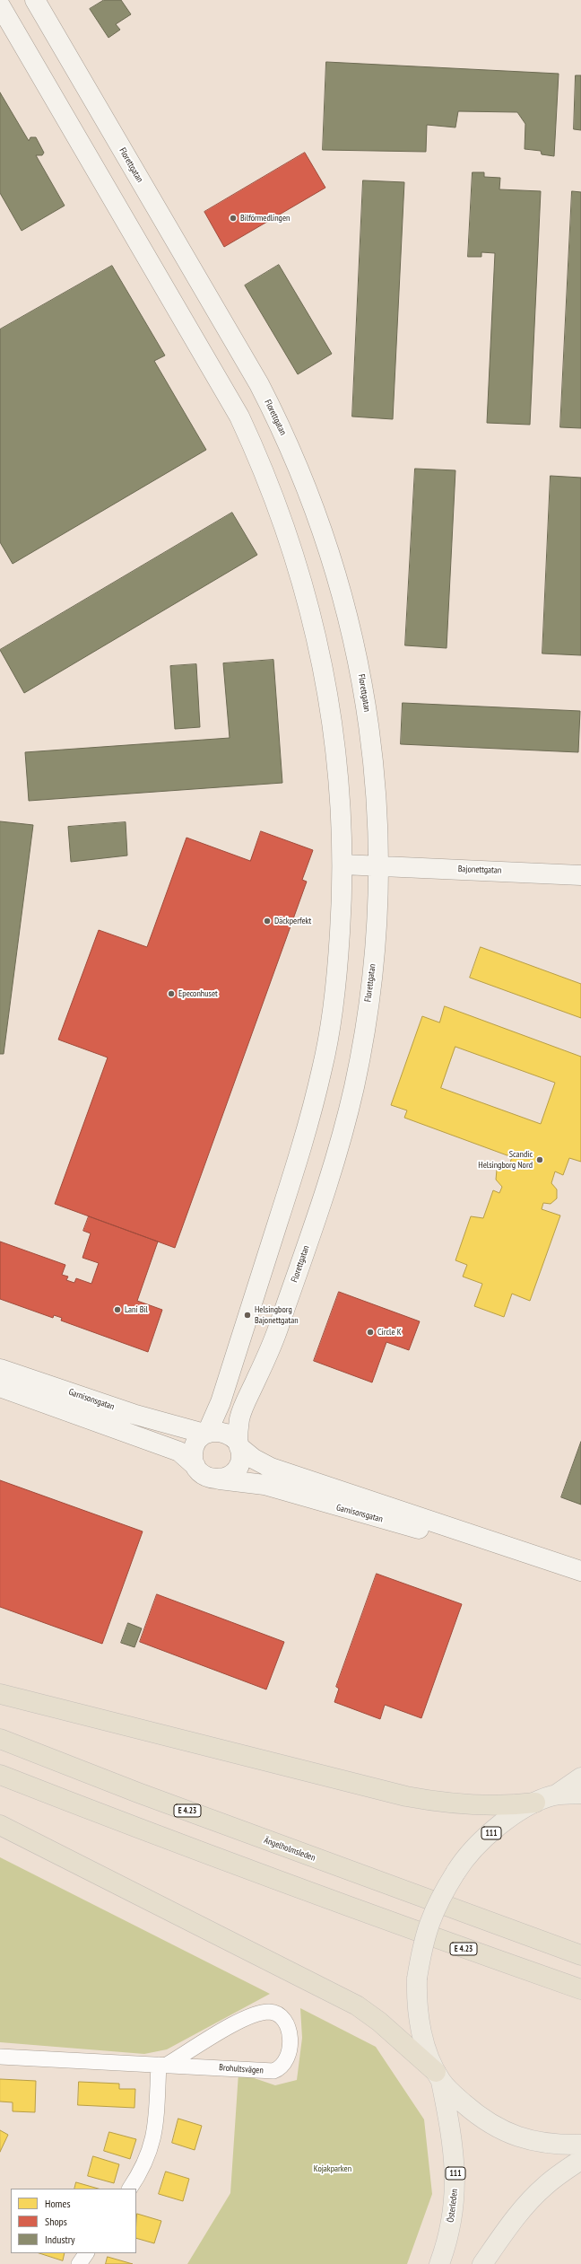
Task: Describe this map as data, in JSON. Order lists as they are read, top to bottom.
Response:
{
  "streets": {
    "highway": ["E 4.23", "Ängelholmsleden"],
    "main road": ["111", "Österleden"],
    "street": [
      "Florettgatan",
      "Bajonettgatan",
      "Garnisonsgatan",
      "Brohultsvägen"
    ]
  },
  "crossings": [
    ["Florettgatan", "Bajonettgatan"],
    ["Florettgatan", "Garnisonsgatan"],
    ["111", "Österleden"]
  ],
  "parks": ["Kojakparken"],
  "places": [
    "Bilförmedlingen",
    "Däckperfekt",
    "Epeconhuset",
    "Scandic Helsingborg Nord",
    "Lani Bil",
    "Helsingborg Bajonettgatan",
    "Circle K"
  ],
  "legend": ["Homes", "Shops", "Industry"]
}
